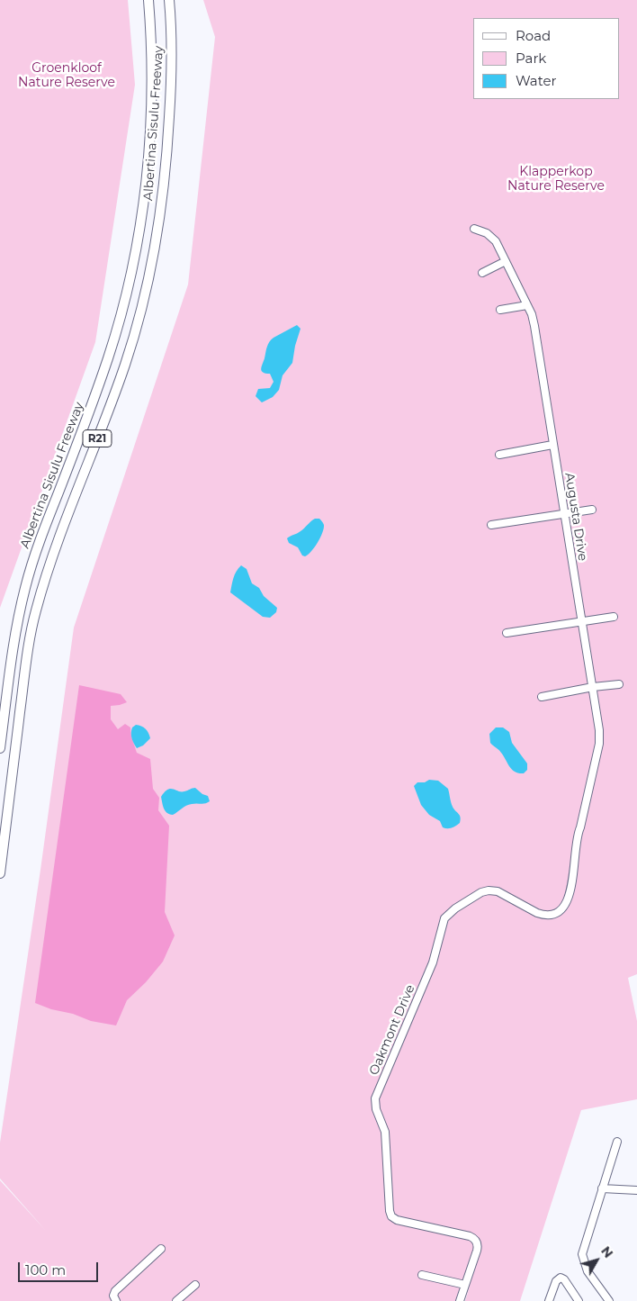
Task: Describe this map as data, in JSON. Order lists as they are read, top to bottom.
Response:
{
  "streets": {
    "highway": ["Albertina Sisulu Freeway", "R21"],
    "street": ["Augusta Drive", "Oakmont Drive"]
  },
  "crossings": [
    ["Augusta Drive", "Oakmont Drive"]
  ],
  "parks": ["Groenkloof Nature Reserve", "Klapperkop Nature Reserve"],
  "legend": ["Road", "Park", "Water"],
  "scale_bar": "100 m",
  "north": "top right"
}
